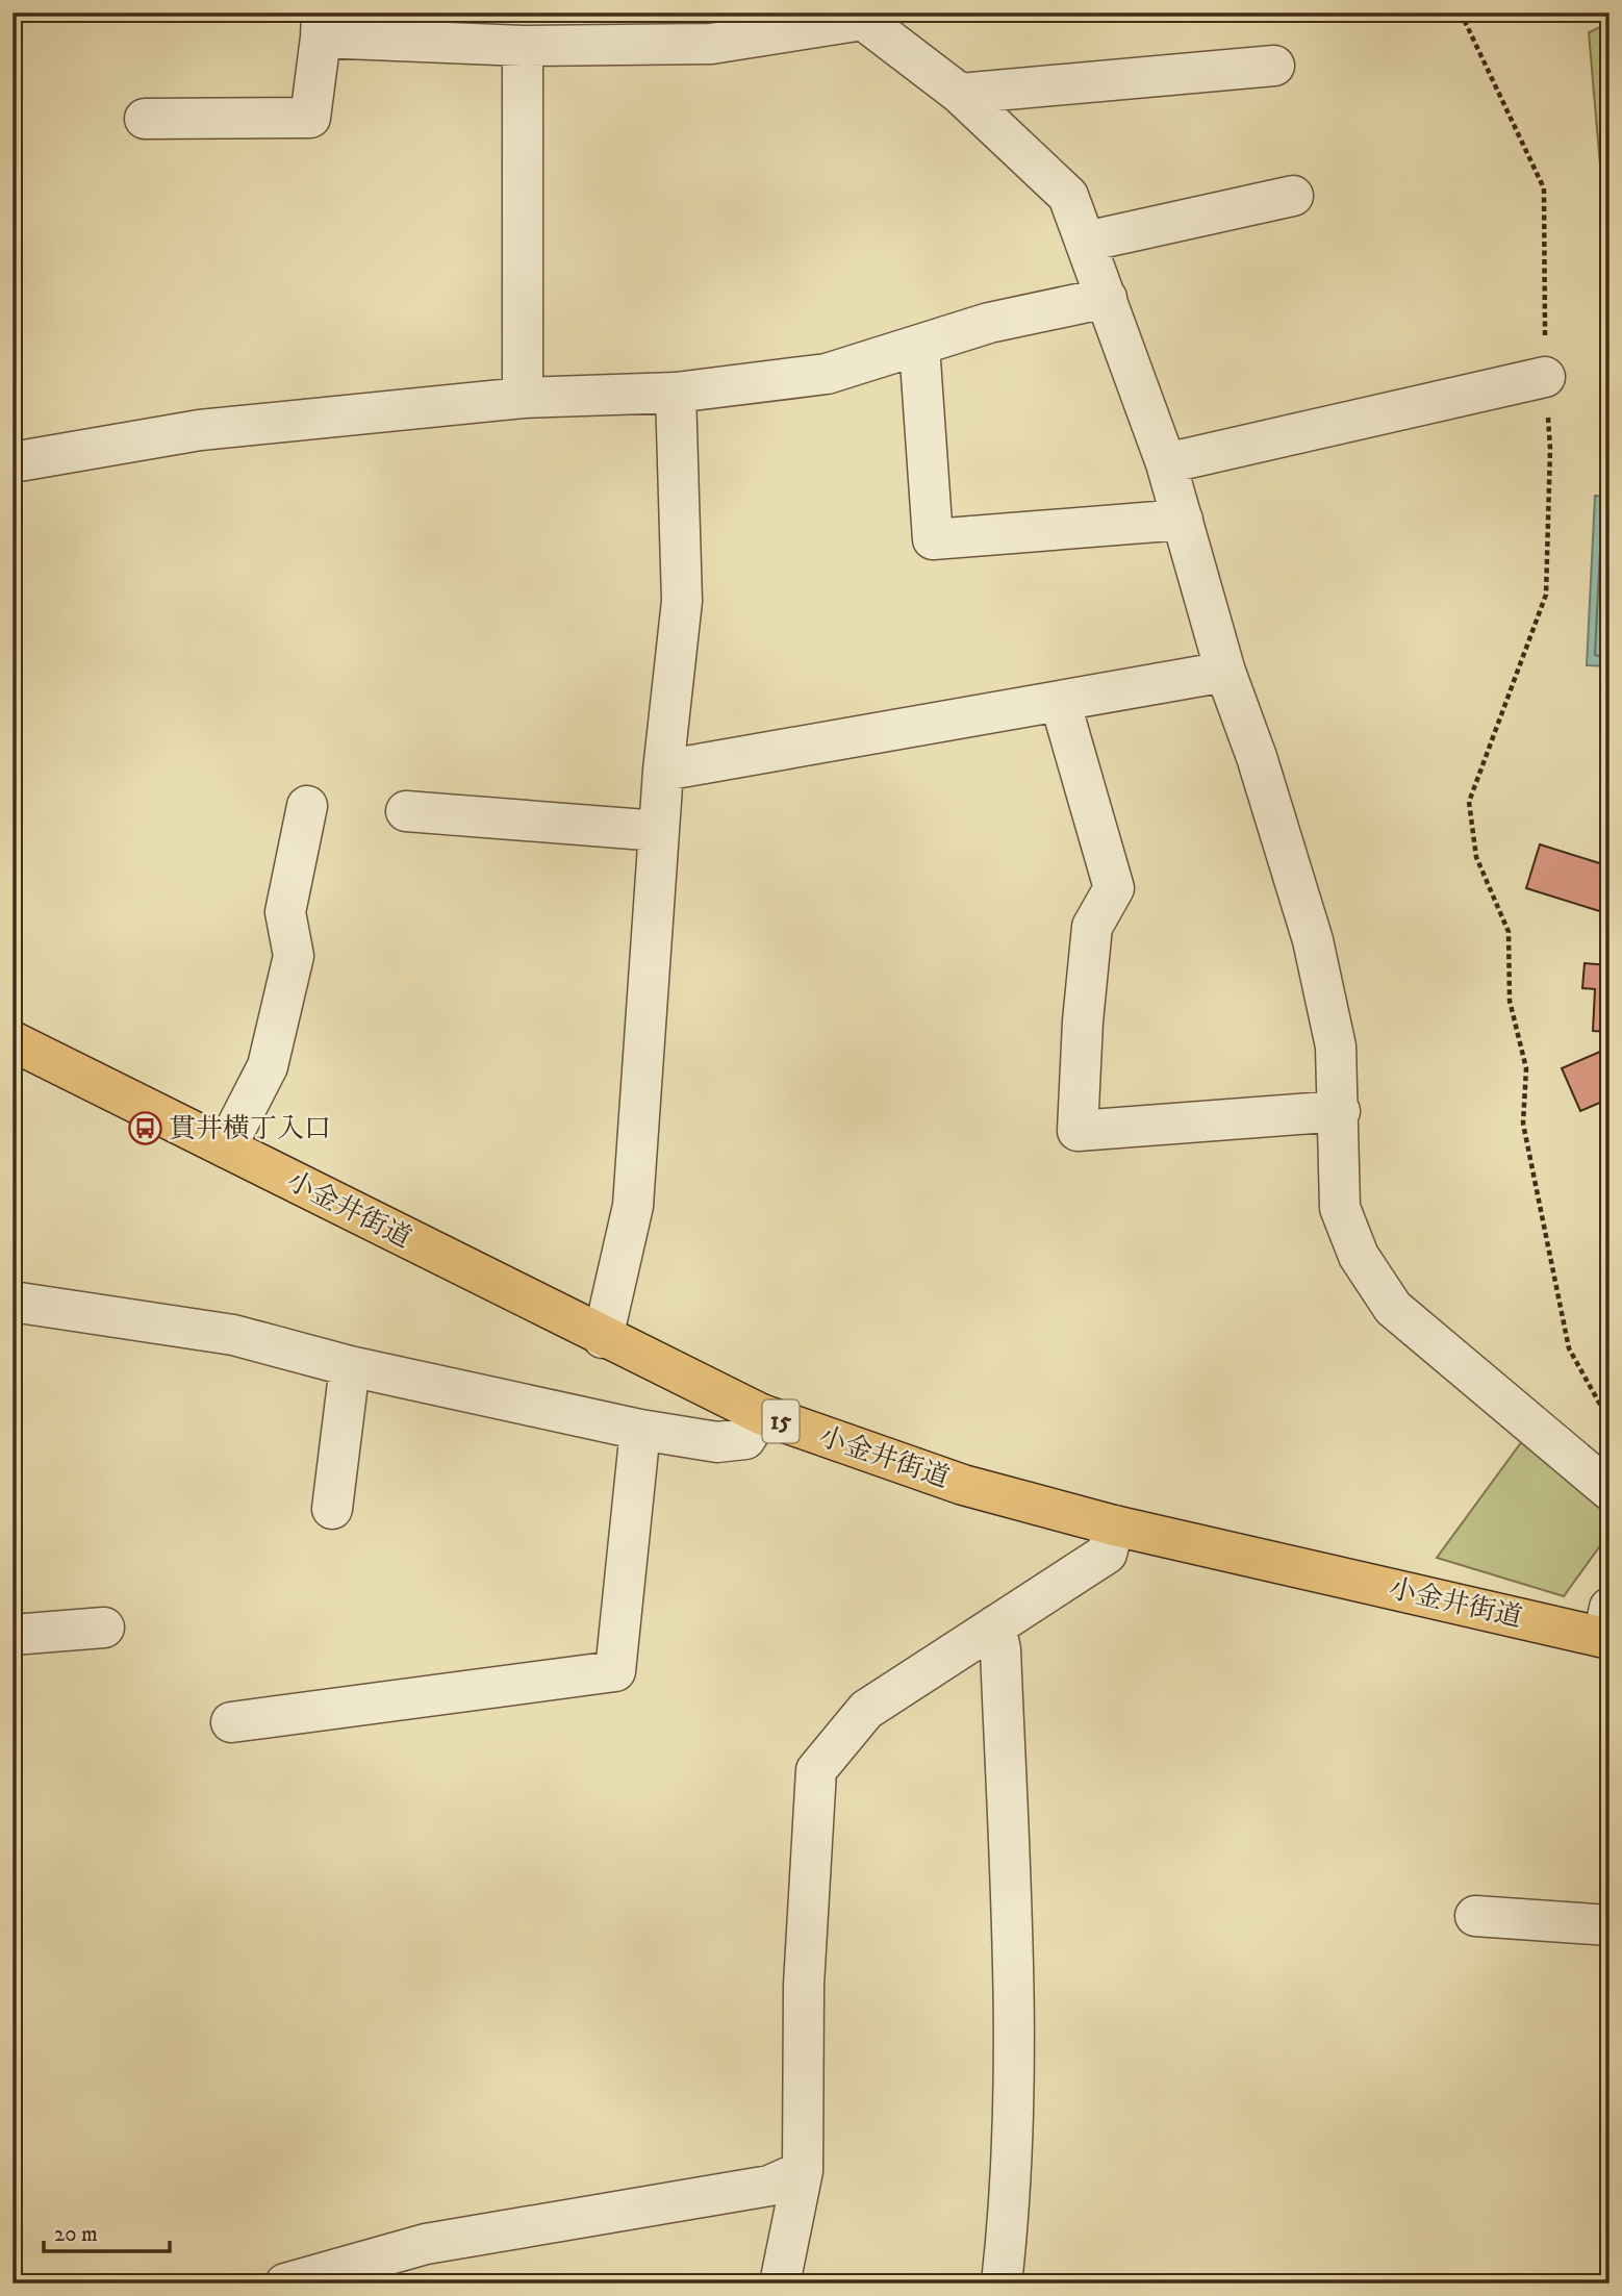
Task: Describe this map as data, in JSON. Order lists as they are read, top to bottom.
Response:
{
  "streets": {
    "main road": ["小金井街道", "15"]
  },
  "places": {
    "bus stop": ["貫井横丁入口"]
  },
  "scale_bar": "20 m"
}
